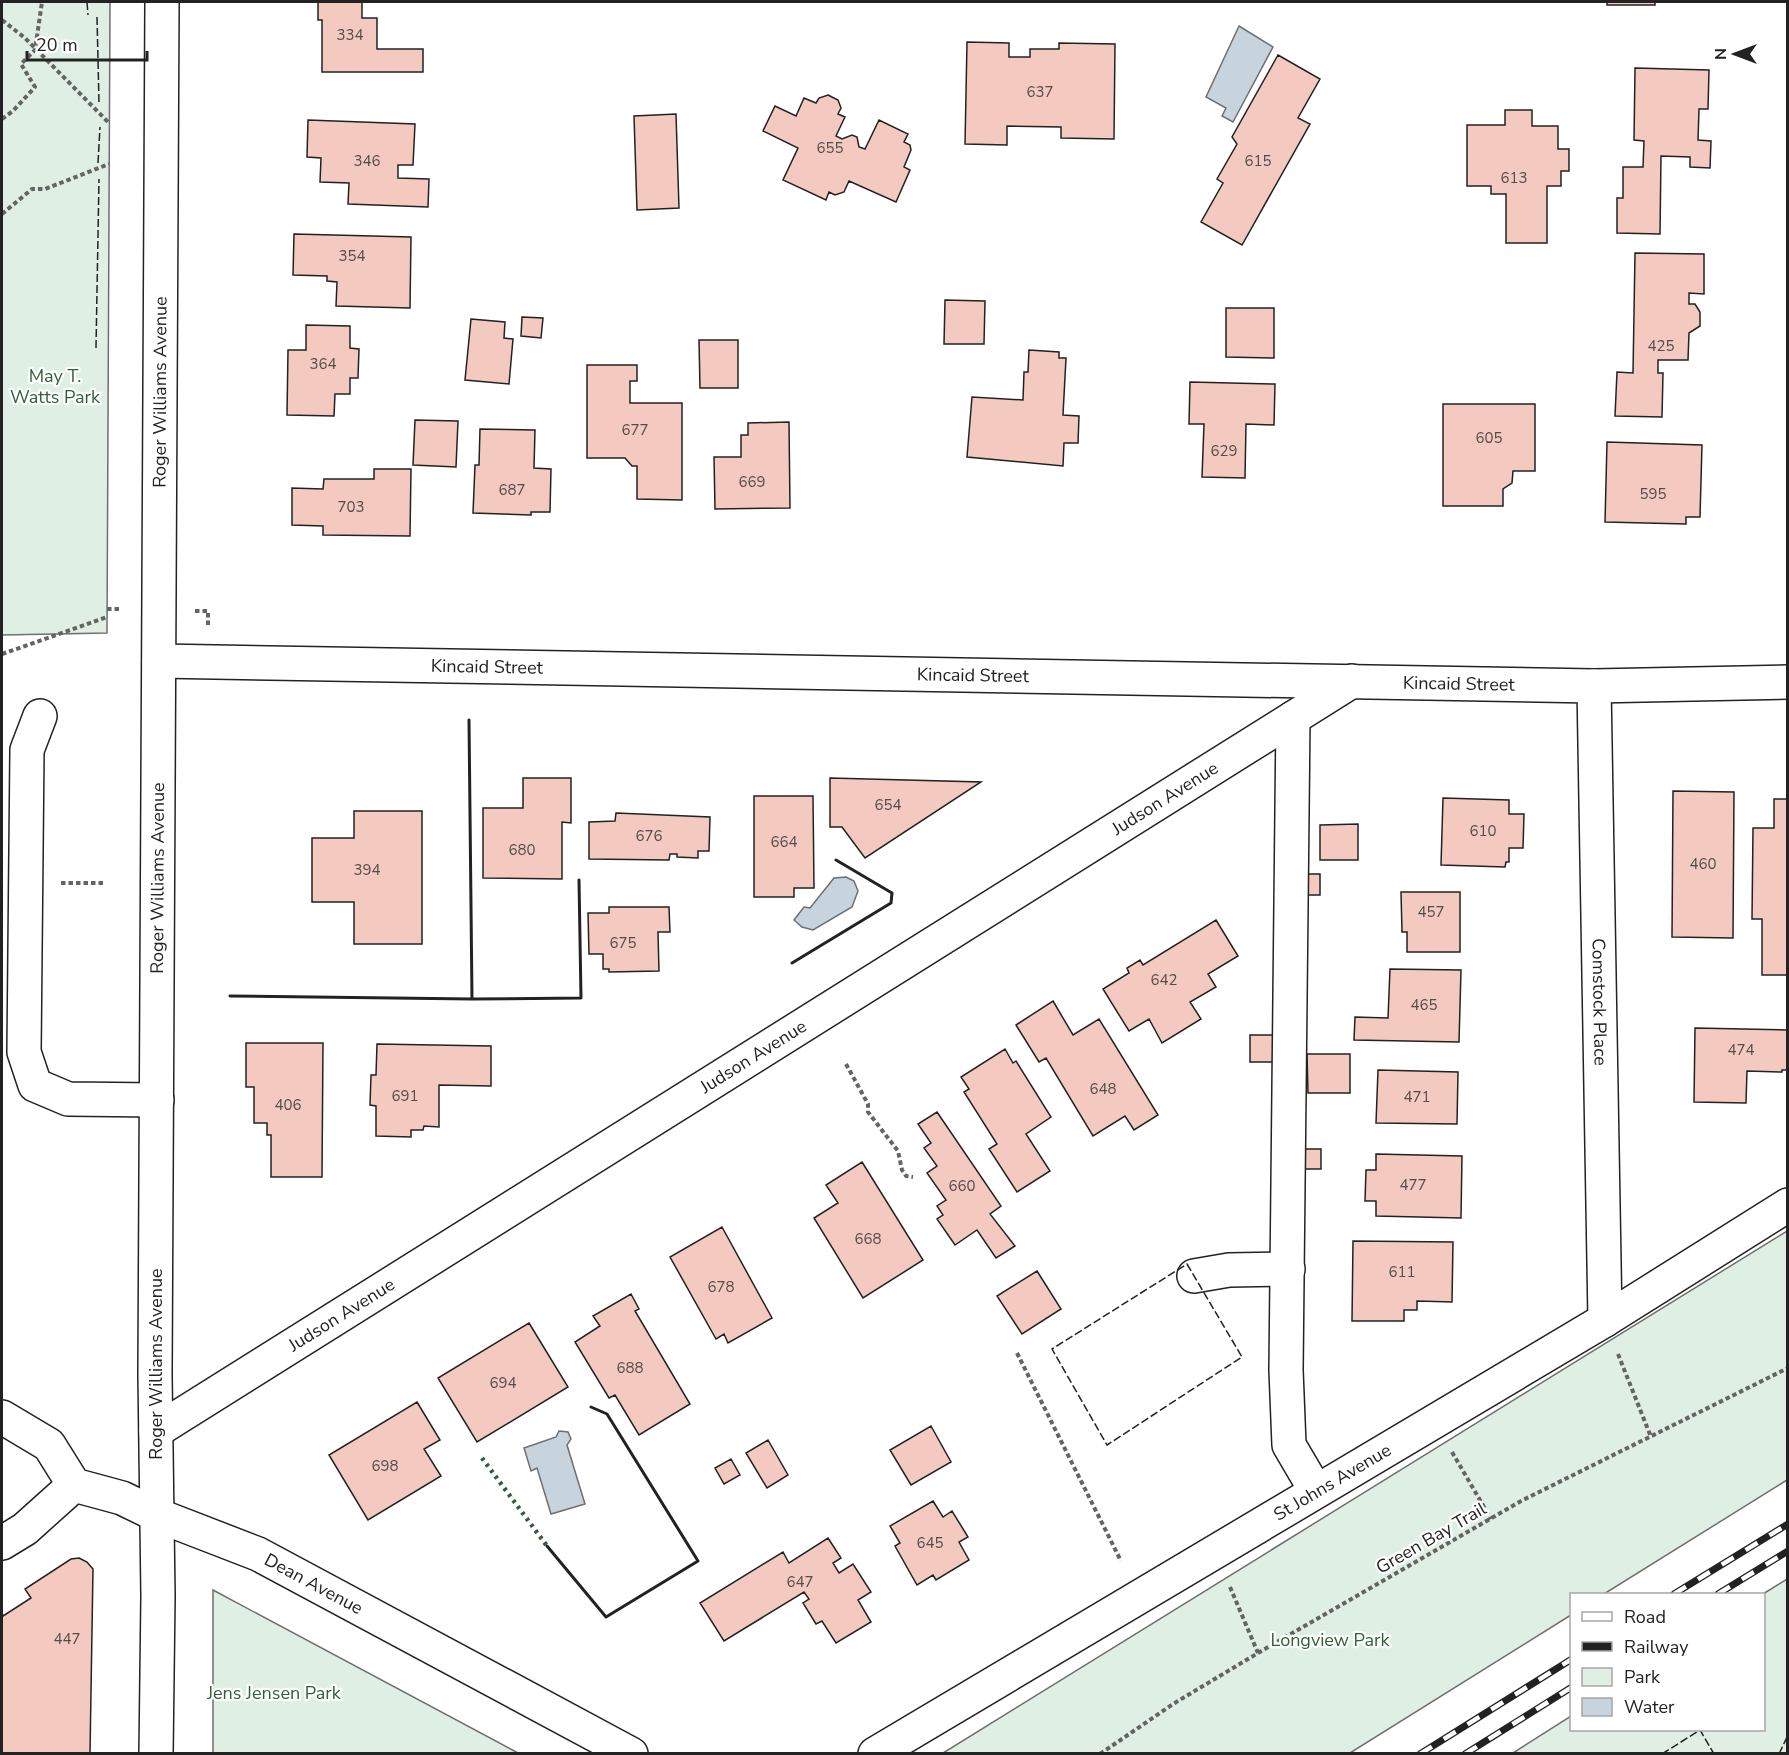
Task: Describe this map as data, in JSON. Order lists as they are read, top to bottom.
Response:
{
  "streets": {
    "street": [
      "Roger Williams Avenue",
      "Kincaid Street",
      "Judson Avenue",
      "Comstock Place",
      "St Johns Avenue",
      "Dean Avenue"
    ],
    "path": ["Green Bay Trail"]
  },
  "crossings": [
    ["Roger Williams Avenue", "Kincaid Street"],
    ["Roger Williams Avenue", "Judson Avenue"],
    ["Roger Williams Avenue", "Dean Avenue"],
    ["Kincaid Street", "Judson Avenue"],
    ["Kincaid Street", "Comstock Place"],
    ["Comstock Place", "St Johns Avenue"]
  ],
  "parks": ["May T. Watts Park", "Longview Park", "Jens Jensen Park"],
  "house_numbers": [
    "334",
    "637",
    "655",
    "346",
    "615",
    "613",
    "354",
    "425",
    "364",
    "677",
    "605",
    "629",
    "669",
    "687",
    "595",
    "703",
    "654",
    "610",
    "676",
    "664",
    "680",
    "460",
    "394",
    "457",
    "675",
    "642",
    "465",
    "474",
    "648",
    "691",
    "471",
    "406",
    "477",
    "660",
    "668",
    "611",
    "678",
    "688",
    "694",
    "698",
    "645",
    "647",
    "447"
  ],
  "legend": [
    "Road",
    "Railway",
    "Park",
    "Water"
  ],
  "scale_bar": "20 m",
  "north": "left"
}
